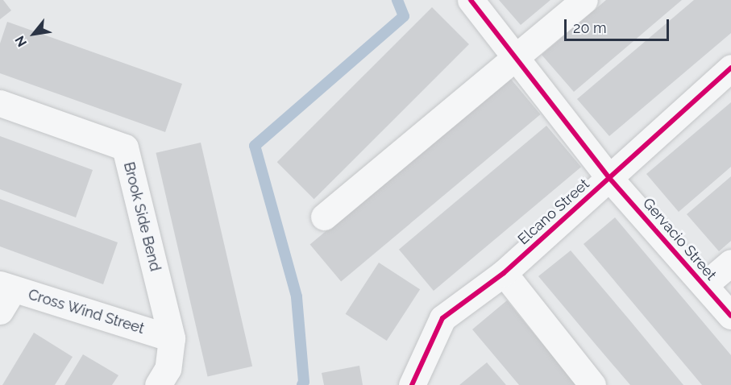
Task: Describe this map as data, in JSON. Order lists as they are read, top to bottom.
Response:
{
  "streets": {
    "street": [
      "Elcano Street",
      "Brook Side Bend",
      "Gervacio Street",
      "Cross Wind Street"
    ]
  },
  "crossings": [
    ["Elcano Street", "Gervacio Street"],
    ["Brook Side Bend", "Cross Wind Street"]
  ],
  "scale_bar": "20 m",
  "north": "bottom left"
}
